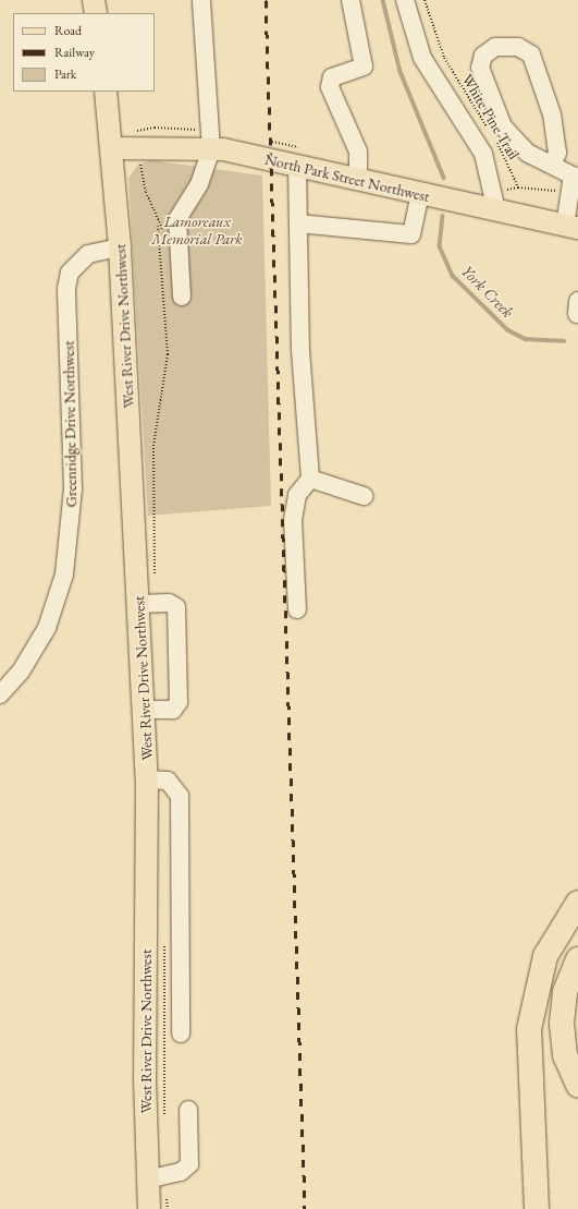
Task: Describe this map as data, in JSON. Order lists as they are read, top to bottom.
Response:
{
  "streets": {
    "main road": ["North Park Street Northwest", "West River Drive Northwest"],
    "street": ["Greenridge Drive Northwest"],
    "path": ["White Pine Trail"]
  },
  "crossings": [
    ["North Park Street Northwest", "West River Drive Northwest"],
    ["West River Drive Northwest", "Greenridge Drive Northwest"]
  ],
  "water": ["York Creek"],
  "parks": ["Lamoreaux Memorial Park"],
  "legend": ["Road", "Railway", "Park"]
}
